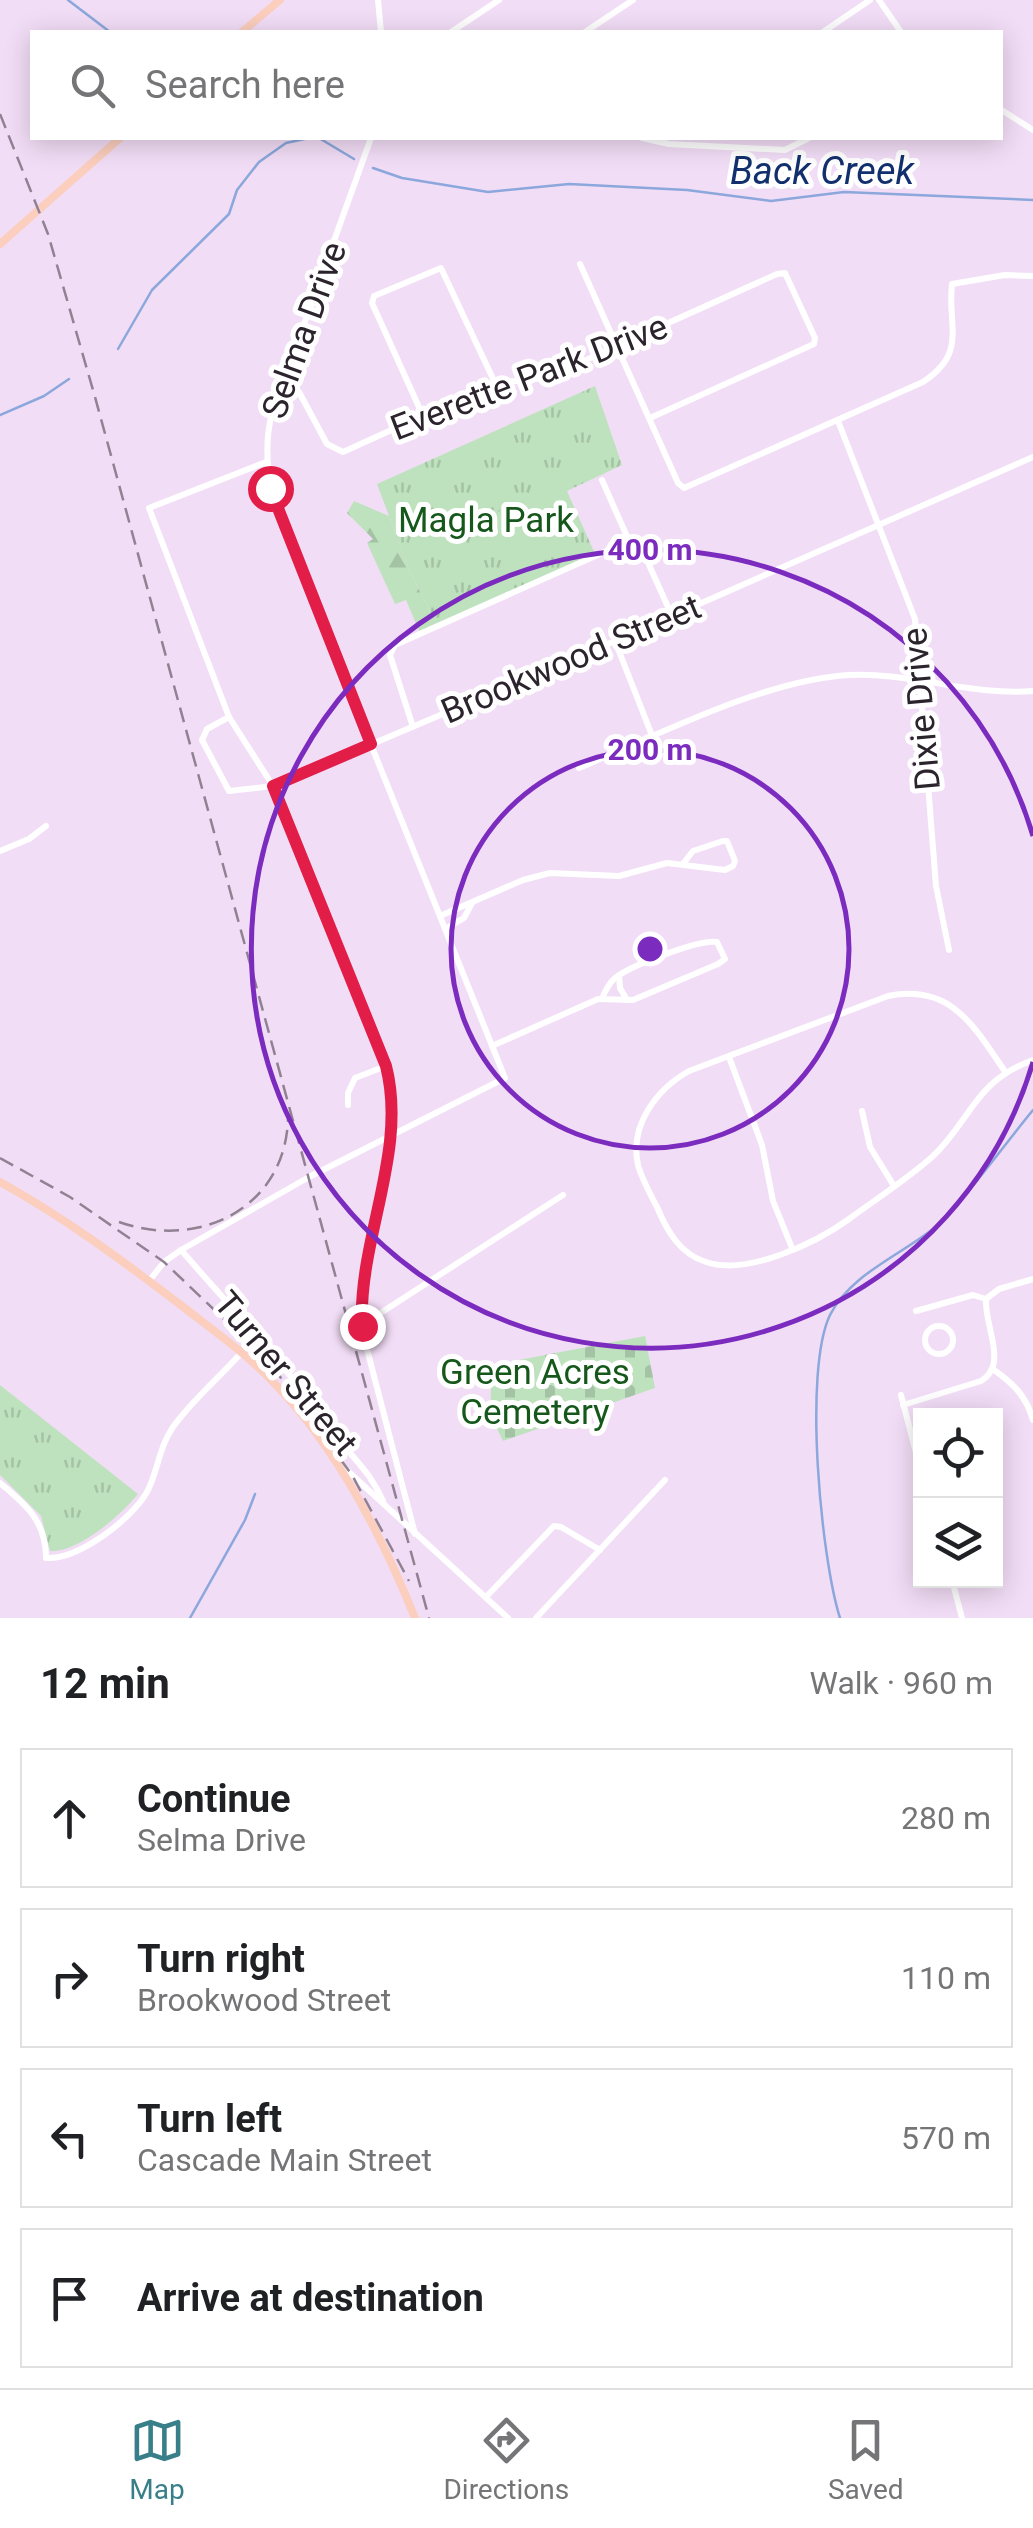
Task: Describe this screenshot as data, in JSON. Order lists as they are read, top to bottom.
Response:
{
  "streets": {
    "street": [
      "Selma Drive",
      "Everette Park Drive",
      "Brookwood Street",
      "Dixie Drive",
      "Turner Street"
    ]
  },
  "crossings": [
    ["Selma Drive", "Everette Park Drive"],
    ["Selma Drive", "Brookwood Street"],
    ["Brookwood Street", "Dixie Drive"]
  ],
  "water": ["Back Creek"],
  "parks": ["Magla Park", "Green Acres Cemetery"],
  "page": {
    "search": "Search here",
    "heading": ["12 min", "Walk · 960 m"],
    "list": [
      ["Continue", "Selma Drive", "280 m"],
      ["Turn right", "Brookwood Street", "110 m"],
      ["Turn left", "Cascade Main Street", "570 m"],
      "Arrive at destination"
    ],
    "nav": ["Map", "Directions", "Saved"]
  },
  "rings": ["400 m", "200 m"]
}
